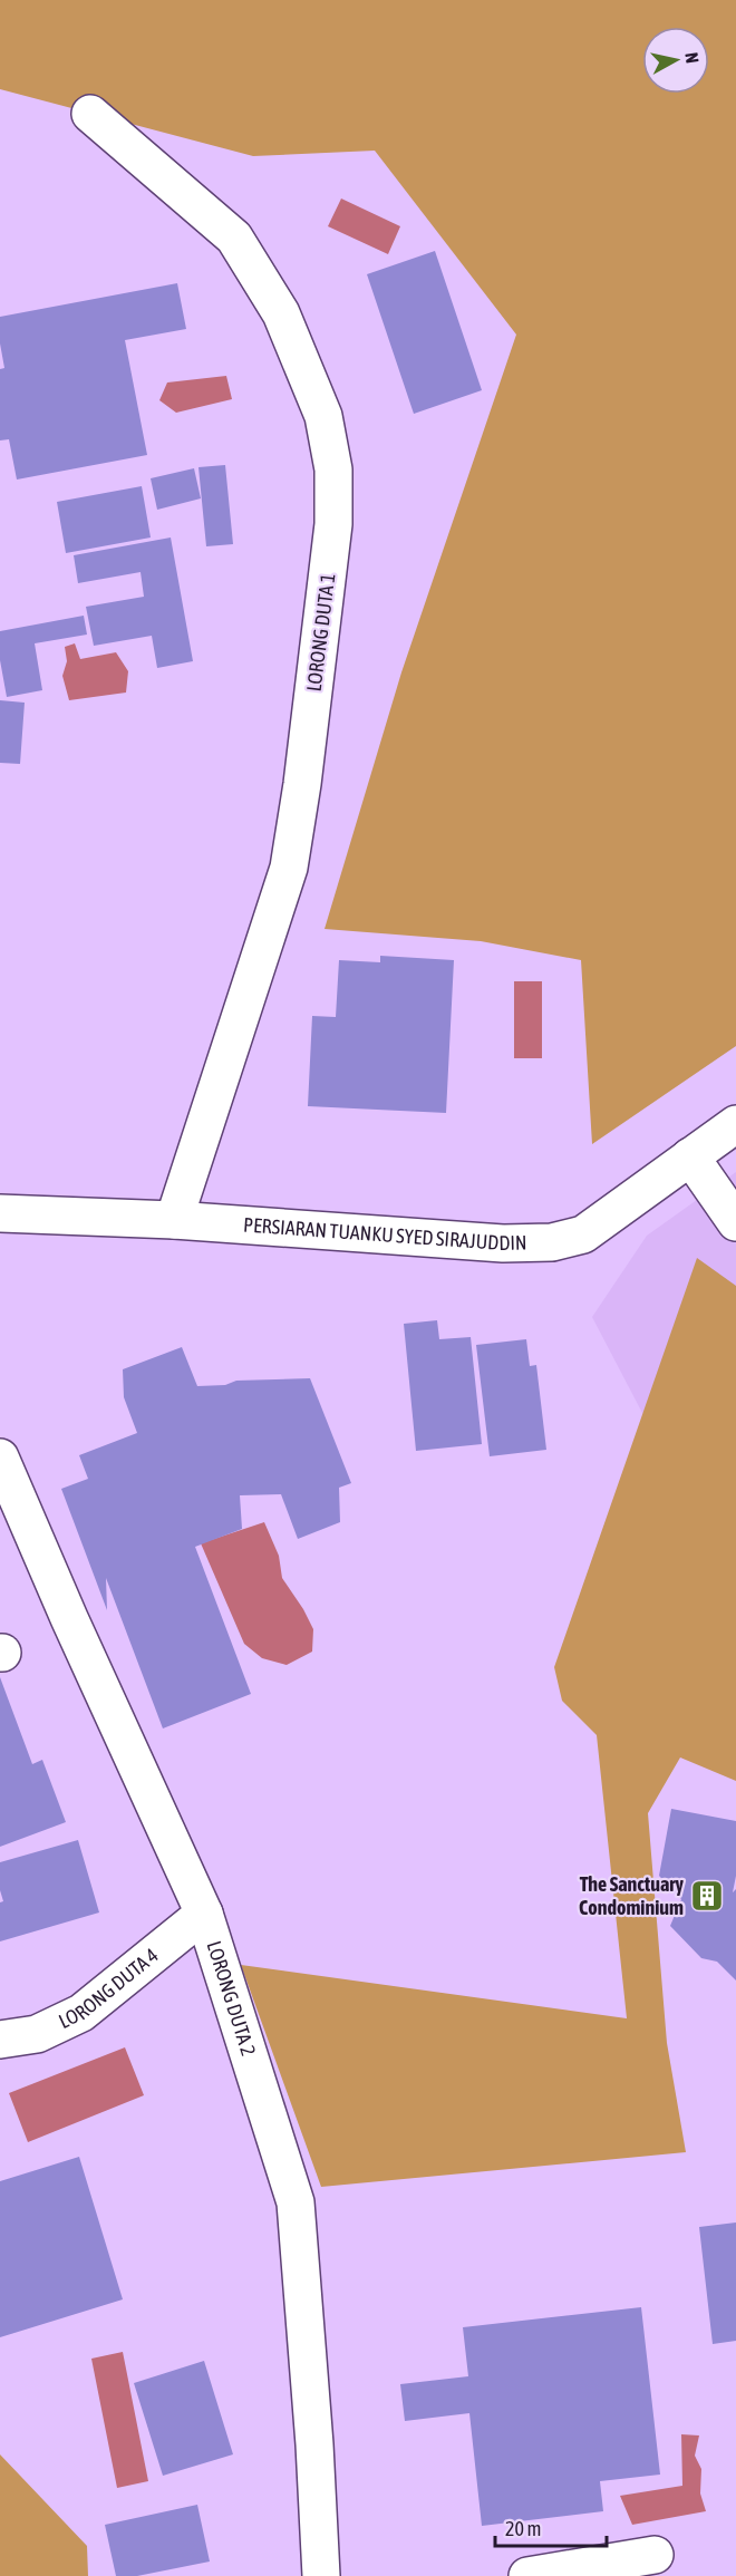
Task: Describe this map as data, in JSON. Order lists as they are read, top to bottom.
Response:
{
  "streets": {
    "street": [
      "LORONG DUTA 1",
      "PERSIARAN TUANKU SYED SIRAJUDDIN",
      "LORONG DUTA 4",
      "LORONG DUTA 2"
    ]
  },
  "crossings": [
    ["LORONG DUTA 1", "PERSIARAN TUANKU SYED SIRAJUDDIN"],
    ["LORONG DUTA 4", "LORONG DUTA 2"]
  ],
  "places": {
    "building": ["The Sanctuary Condominium"]
  },
  "scale_bar": "20 m",
  "north": "right"
}
